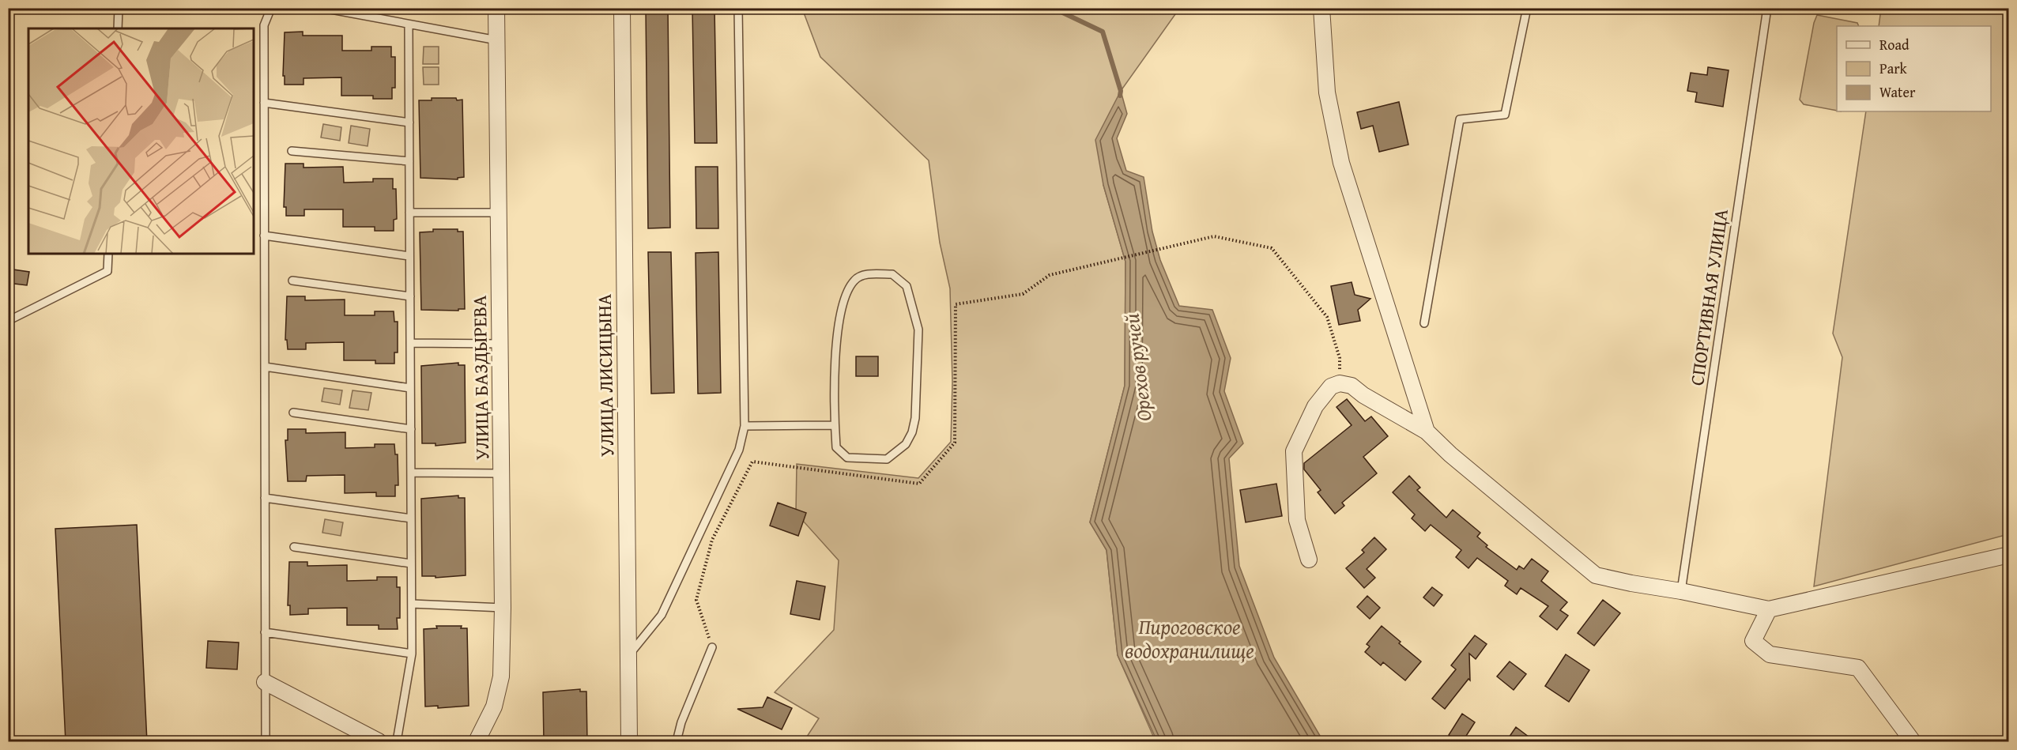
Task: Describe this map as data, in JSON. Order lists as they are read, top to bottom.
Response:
{
  "streets": {
    "street": ["УЛИЦА ЛИСИЦЫНА", "УЛИЦА БАЗДЫРЕВА"],
    "lane": ["СПОРТИВНАЯ УЛИЦА"]
  },
  "water": ["Орехов ручей", "Пироговское водохранилище"],
  "legend": ["Road", "Park", "Water"]
}
